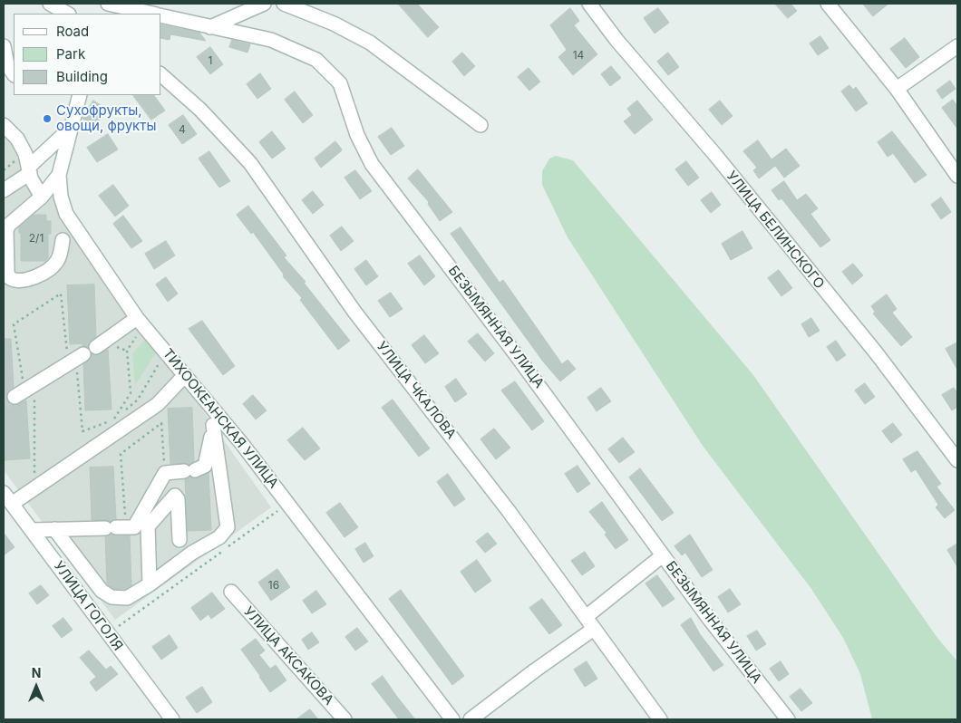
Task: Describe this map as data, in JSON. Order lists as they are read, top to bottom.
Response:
{
  "streets": {
    "street": [
      "УЛИЦА БЕЛИНСКОГО",
      "БЕЗЫМЯННАЯ УЛИЦА",
      "УЛИЦА ЧКАЛОВА",
      "ТИХООКЕАНСКАЯ УЛИЦА",
      "УЛИЦА ГОГОЛЯ",
      "УЛИЦА АКСАКОВА"
    ]
  },
  "places": ["Сухофрукты, овощи, фрукты"],
  "house_numbers": [
    "14",
    "1",
    "4",
    "2/1",
    "16"
  ],
  "legend": ["Road", "Park", "Building"],
  "north": "top"
}
